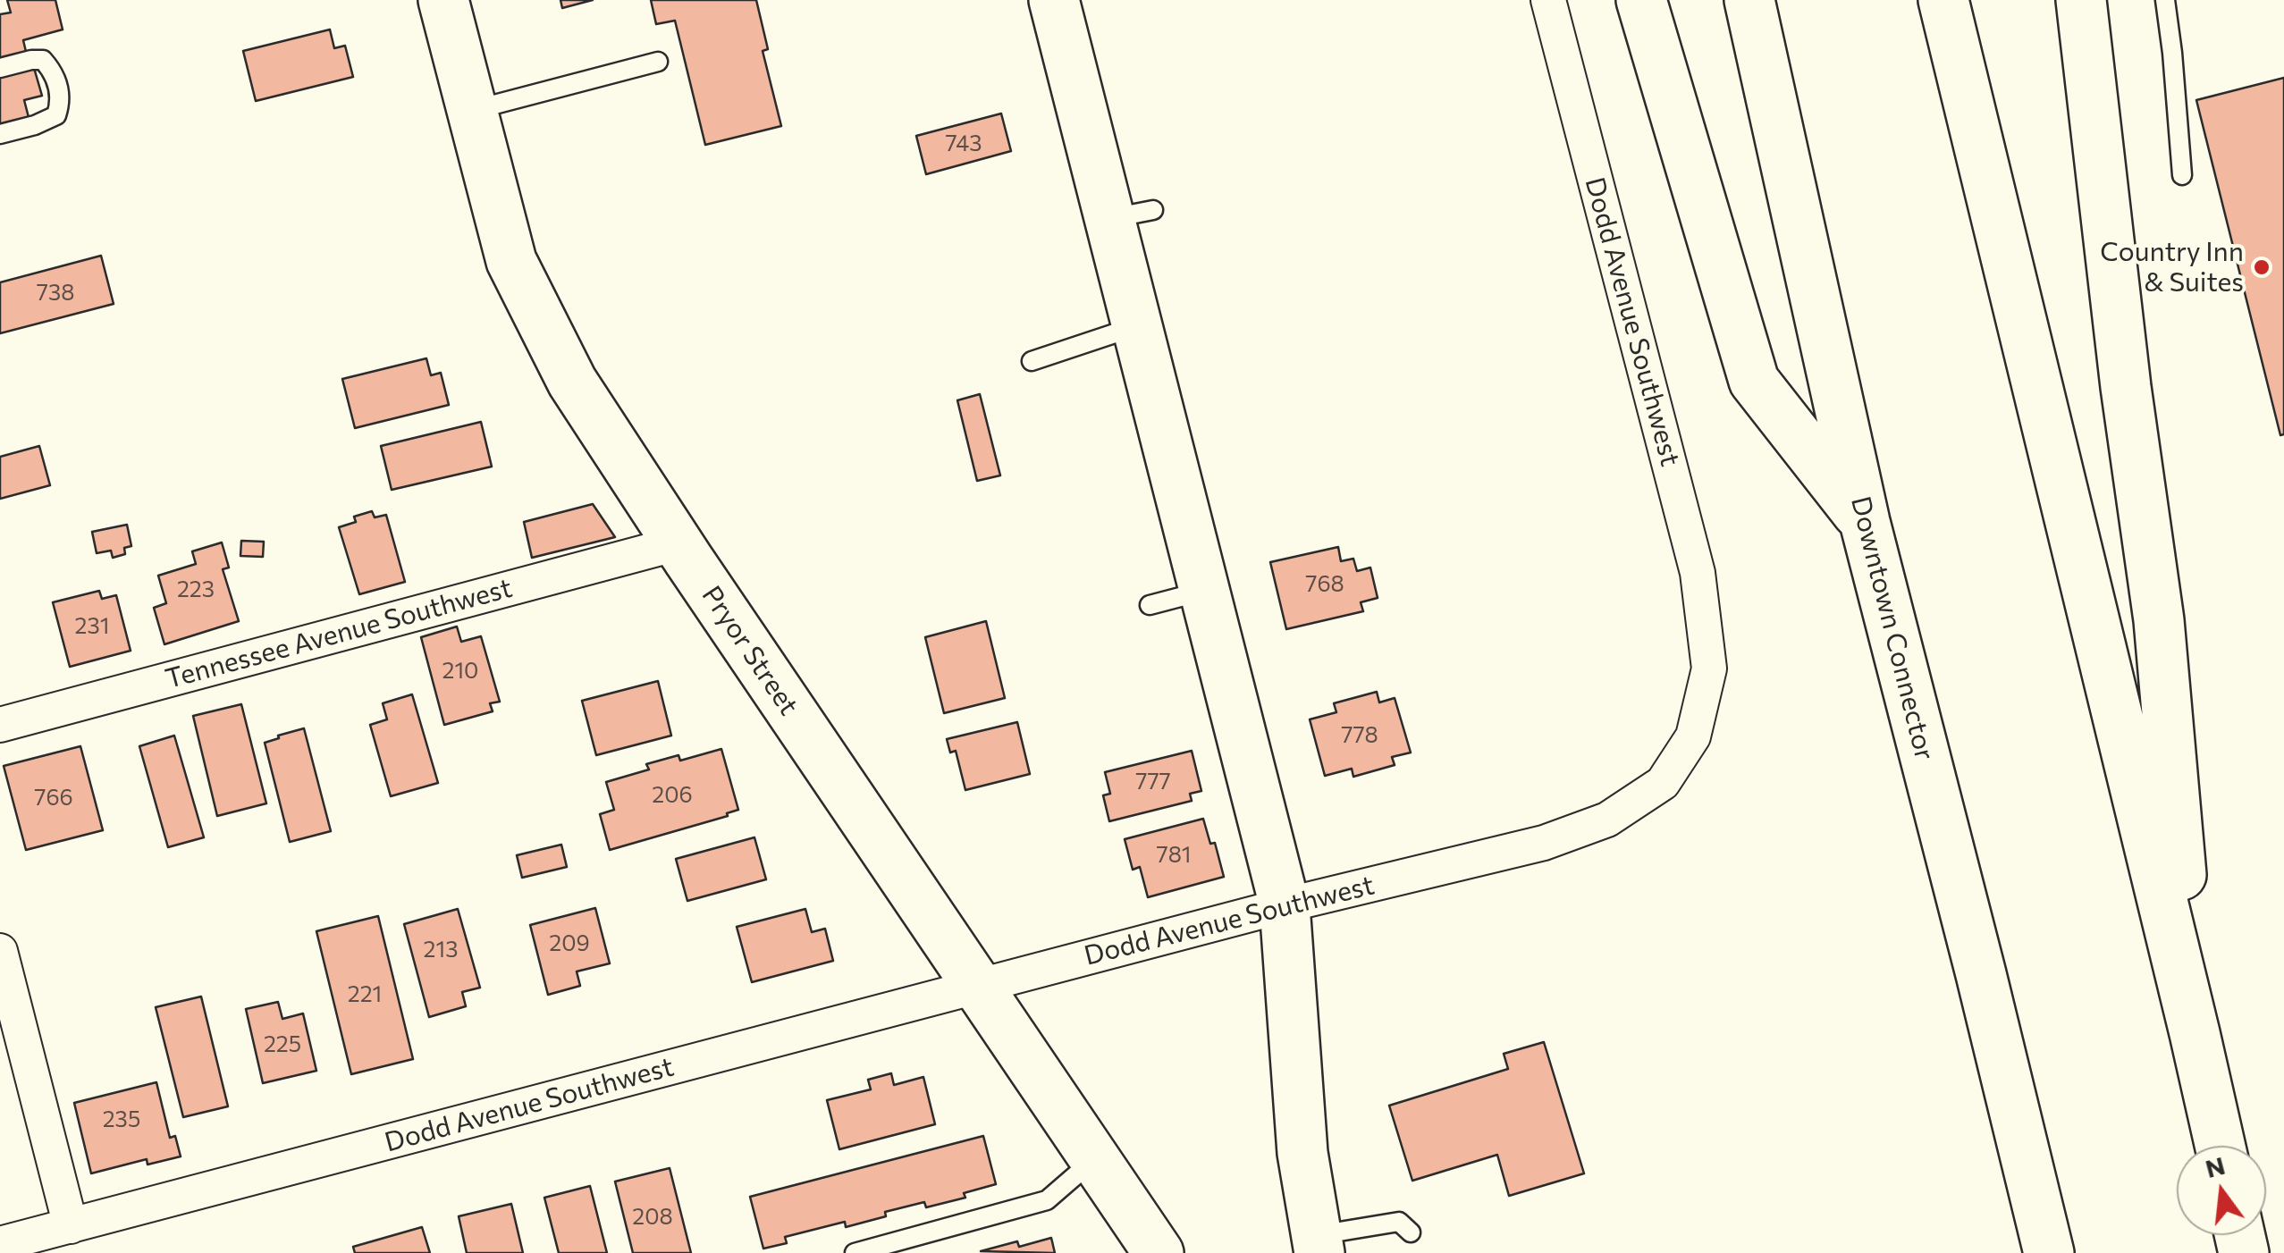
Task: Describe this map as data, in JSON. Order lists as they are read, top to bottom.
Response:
{
  "streets": {
    "main road": ["Downtown Connector", "Pryor Street"],
    "street": ["Dodd Avenue Southwest", "Tennessee Avenue Southwest"]
  },
  "crossings": [
    ["Dodd Avenue Southwest", "Pryor Street"],
    ["Tennessee Avenue Southwest", "Pryor Street"]
  ],
  "places": ["Country Inn & Suites"],
  "house_numbers": [
    "743",
    "738",
    "768",
    "223",
    "231",
    "210",
    "778",
    "777",
    "206",
    "766",
    "781",
    "209",
    "213",
    "221",
    "225",
    "235",
    "208"
  ],
  "north": "top"
}
